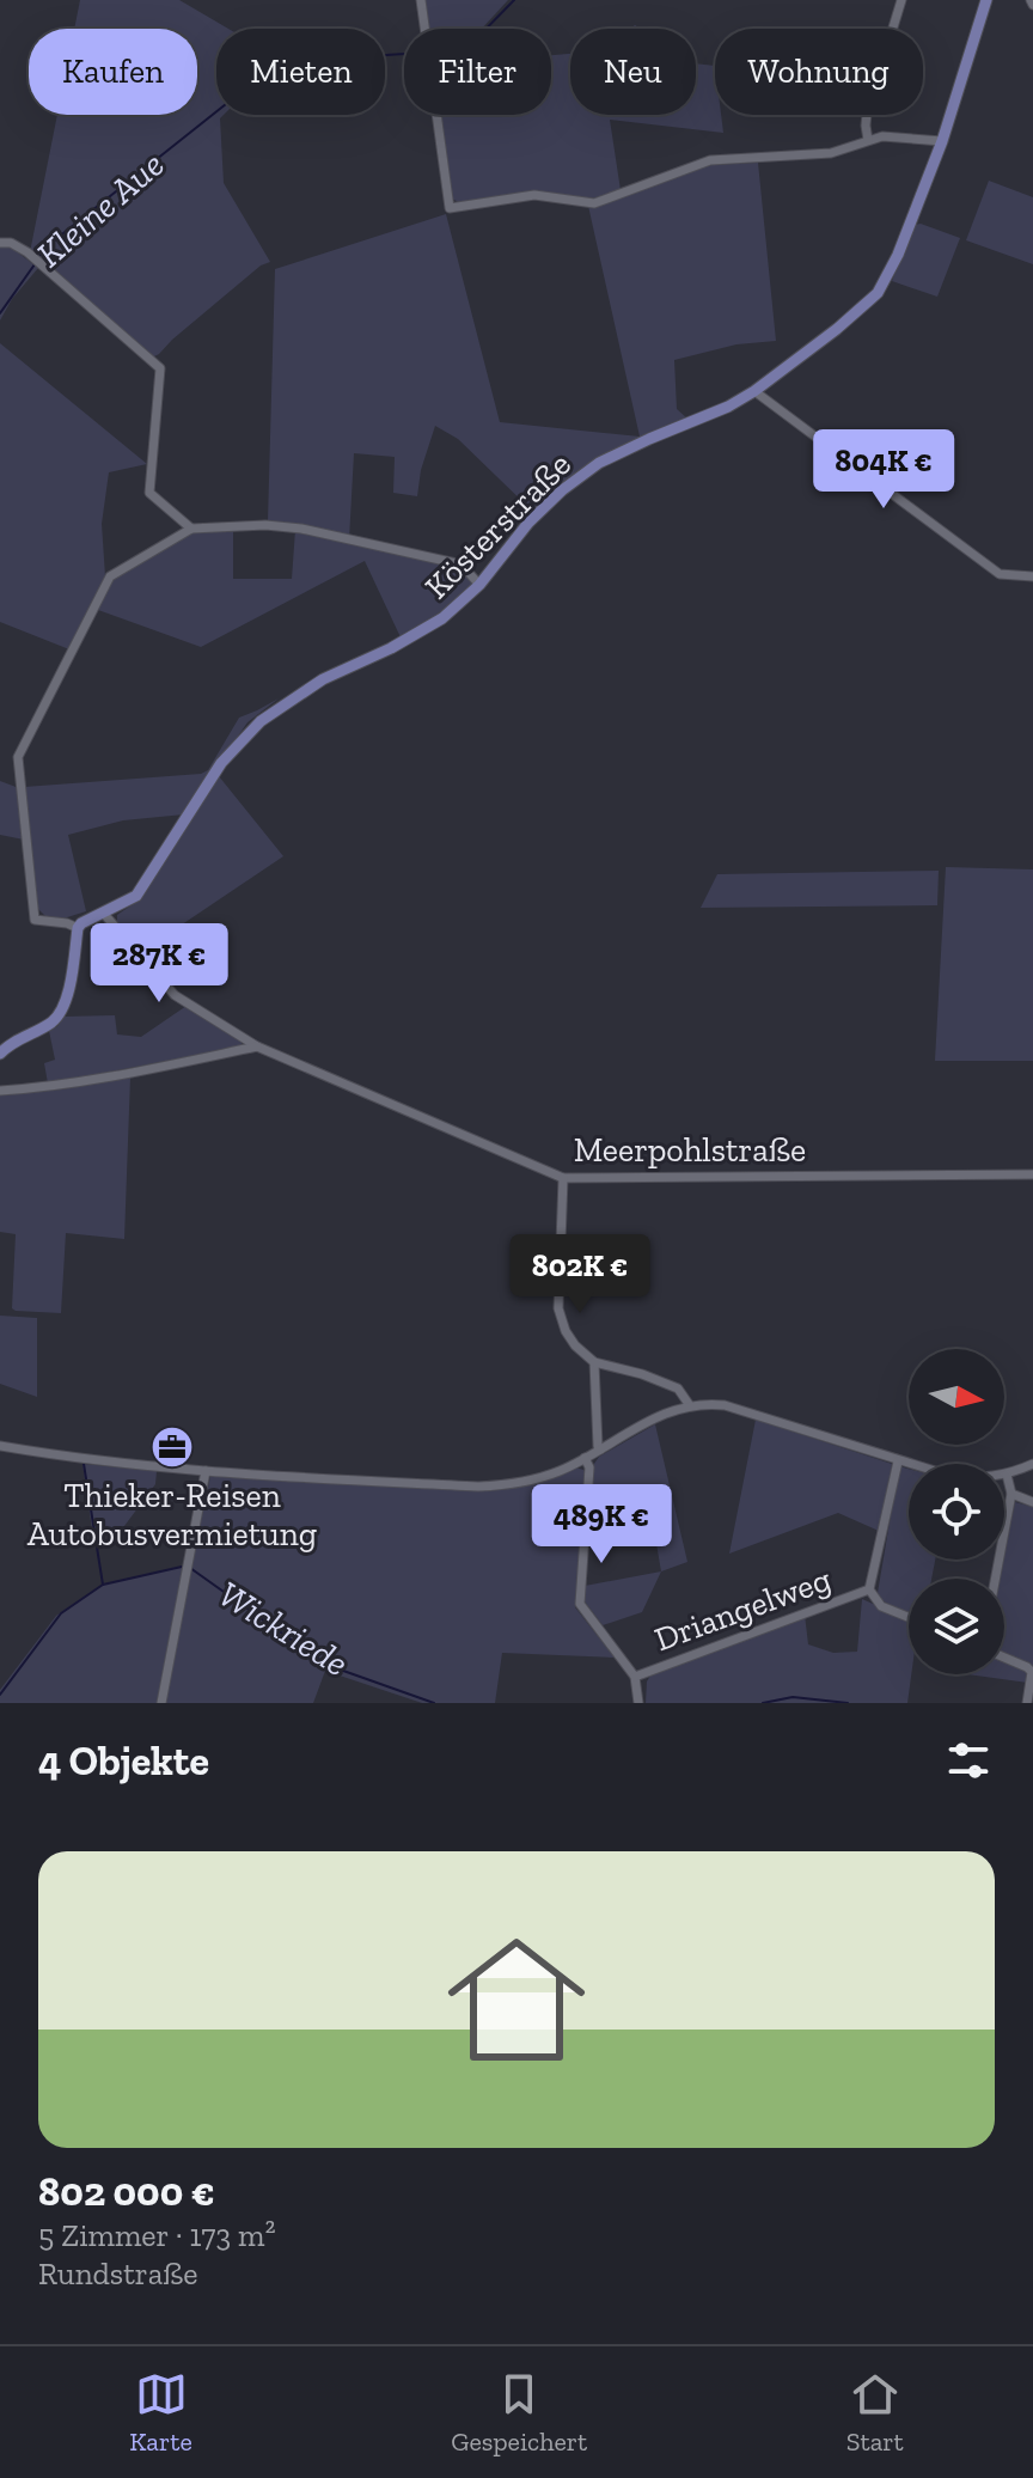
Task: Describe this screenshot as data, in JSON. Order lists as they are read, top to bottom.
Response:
{
  "streets": {
    "main road": ["Kösterstraße"],
    "street": ["Meerpohlstraße", "Driangelweg"]
  },
  "crossings": [
    ["Kösterstraße", "Meerpohlstraße"]
  ],
  "water": ["Kleine Aue", "Wickriede"],
  "places": {
    "office": ["Thieker-Reisen Autobusvermietung"]
  },
  "north": "right",
  "page": {
    "chip": [
      "Kaufen",
      "Mieten",
      "Filter",
      "Neu",
      "Wohnung"
    ],
    "price": [
      "804K €",
      "287K €",
      "802K €",
      "489K €"
    ],
    "heading": "4 Objekte",
    "list": [
      {
        "name": "802 000 €",
        "note": "5 Zimmer · 173 m² · Rundstraße"
      }
    ],
    "tabs": ["Karte", "Gespeichert", "Start"]
  }
}
